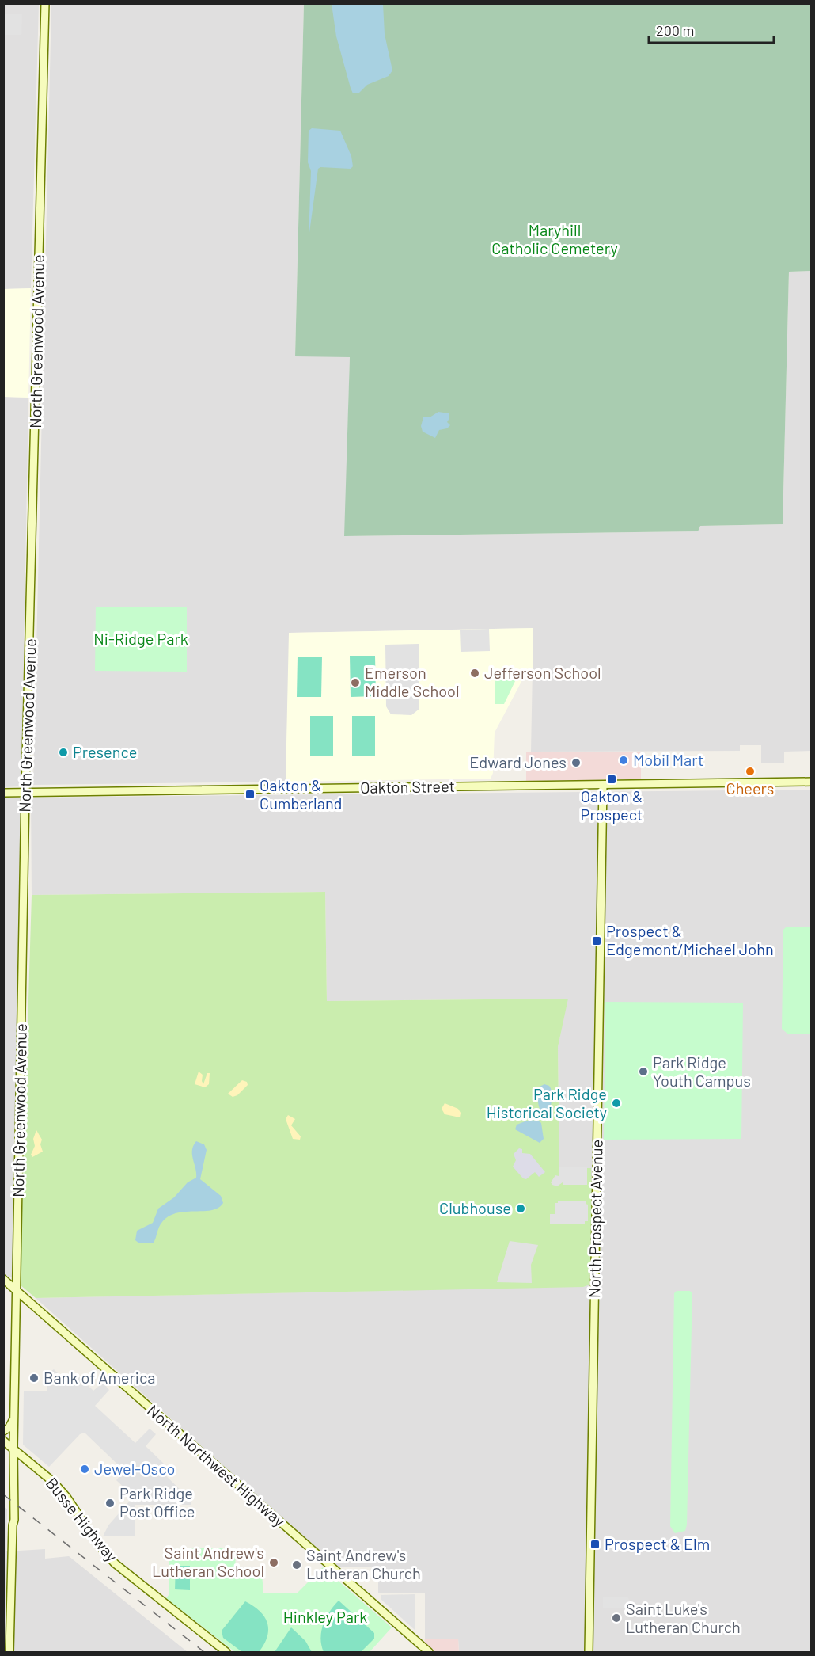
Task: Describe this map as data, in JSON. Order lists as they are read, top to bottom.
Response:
{
  "streets": {
    "main road": [
      "North Greenwood Avenue",
      "Oakton Street",
      "North Prospect Avenue",
      "North Northwest Highway",
      "Busse Highway"
    ]
  },
  "crossings": [
    ["North Greenwood Avenue", "Oakton Street"],
    ["North Greenwood Avenue", "North Northwest Highway"],
    ["North Greenwood Avenue", "Busse Highway"],
    ["Oakton Street", "North Prospect Avenue"]
  ],
  "parks": ["Maryhill Catholic Cemetery", "Ni-Ridge Park", "Hinkley Park"],
  "places": {
    "other": [
      "Jefferson School",
      "Emerson Middle School",
      "Presence",
      "Mobil Mart",
      "Edward Jones",
      "Cheers",
      "Park Ridge Youth Campus",
      "Park Ridge Historical Society",
      "Clubhouse",
      "Bank of America",
      "Jewel-Osco",
      "Park Ridge Post Office",
      "Saint Andrew's Lutheran School",
      "Saint Andrew's Lutheran Church",
      "Saint Luke's Lutheran Church"
    ],
    "transit": [
      "Oakton & Prospect",
      "Oakton & Cumberland",
      "Prospect & Edgemont/Michael John",
      "Prospect & Elm"
    ]
  },
  "scale_bar": "200 m"
}
